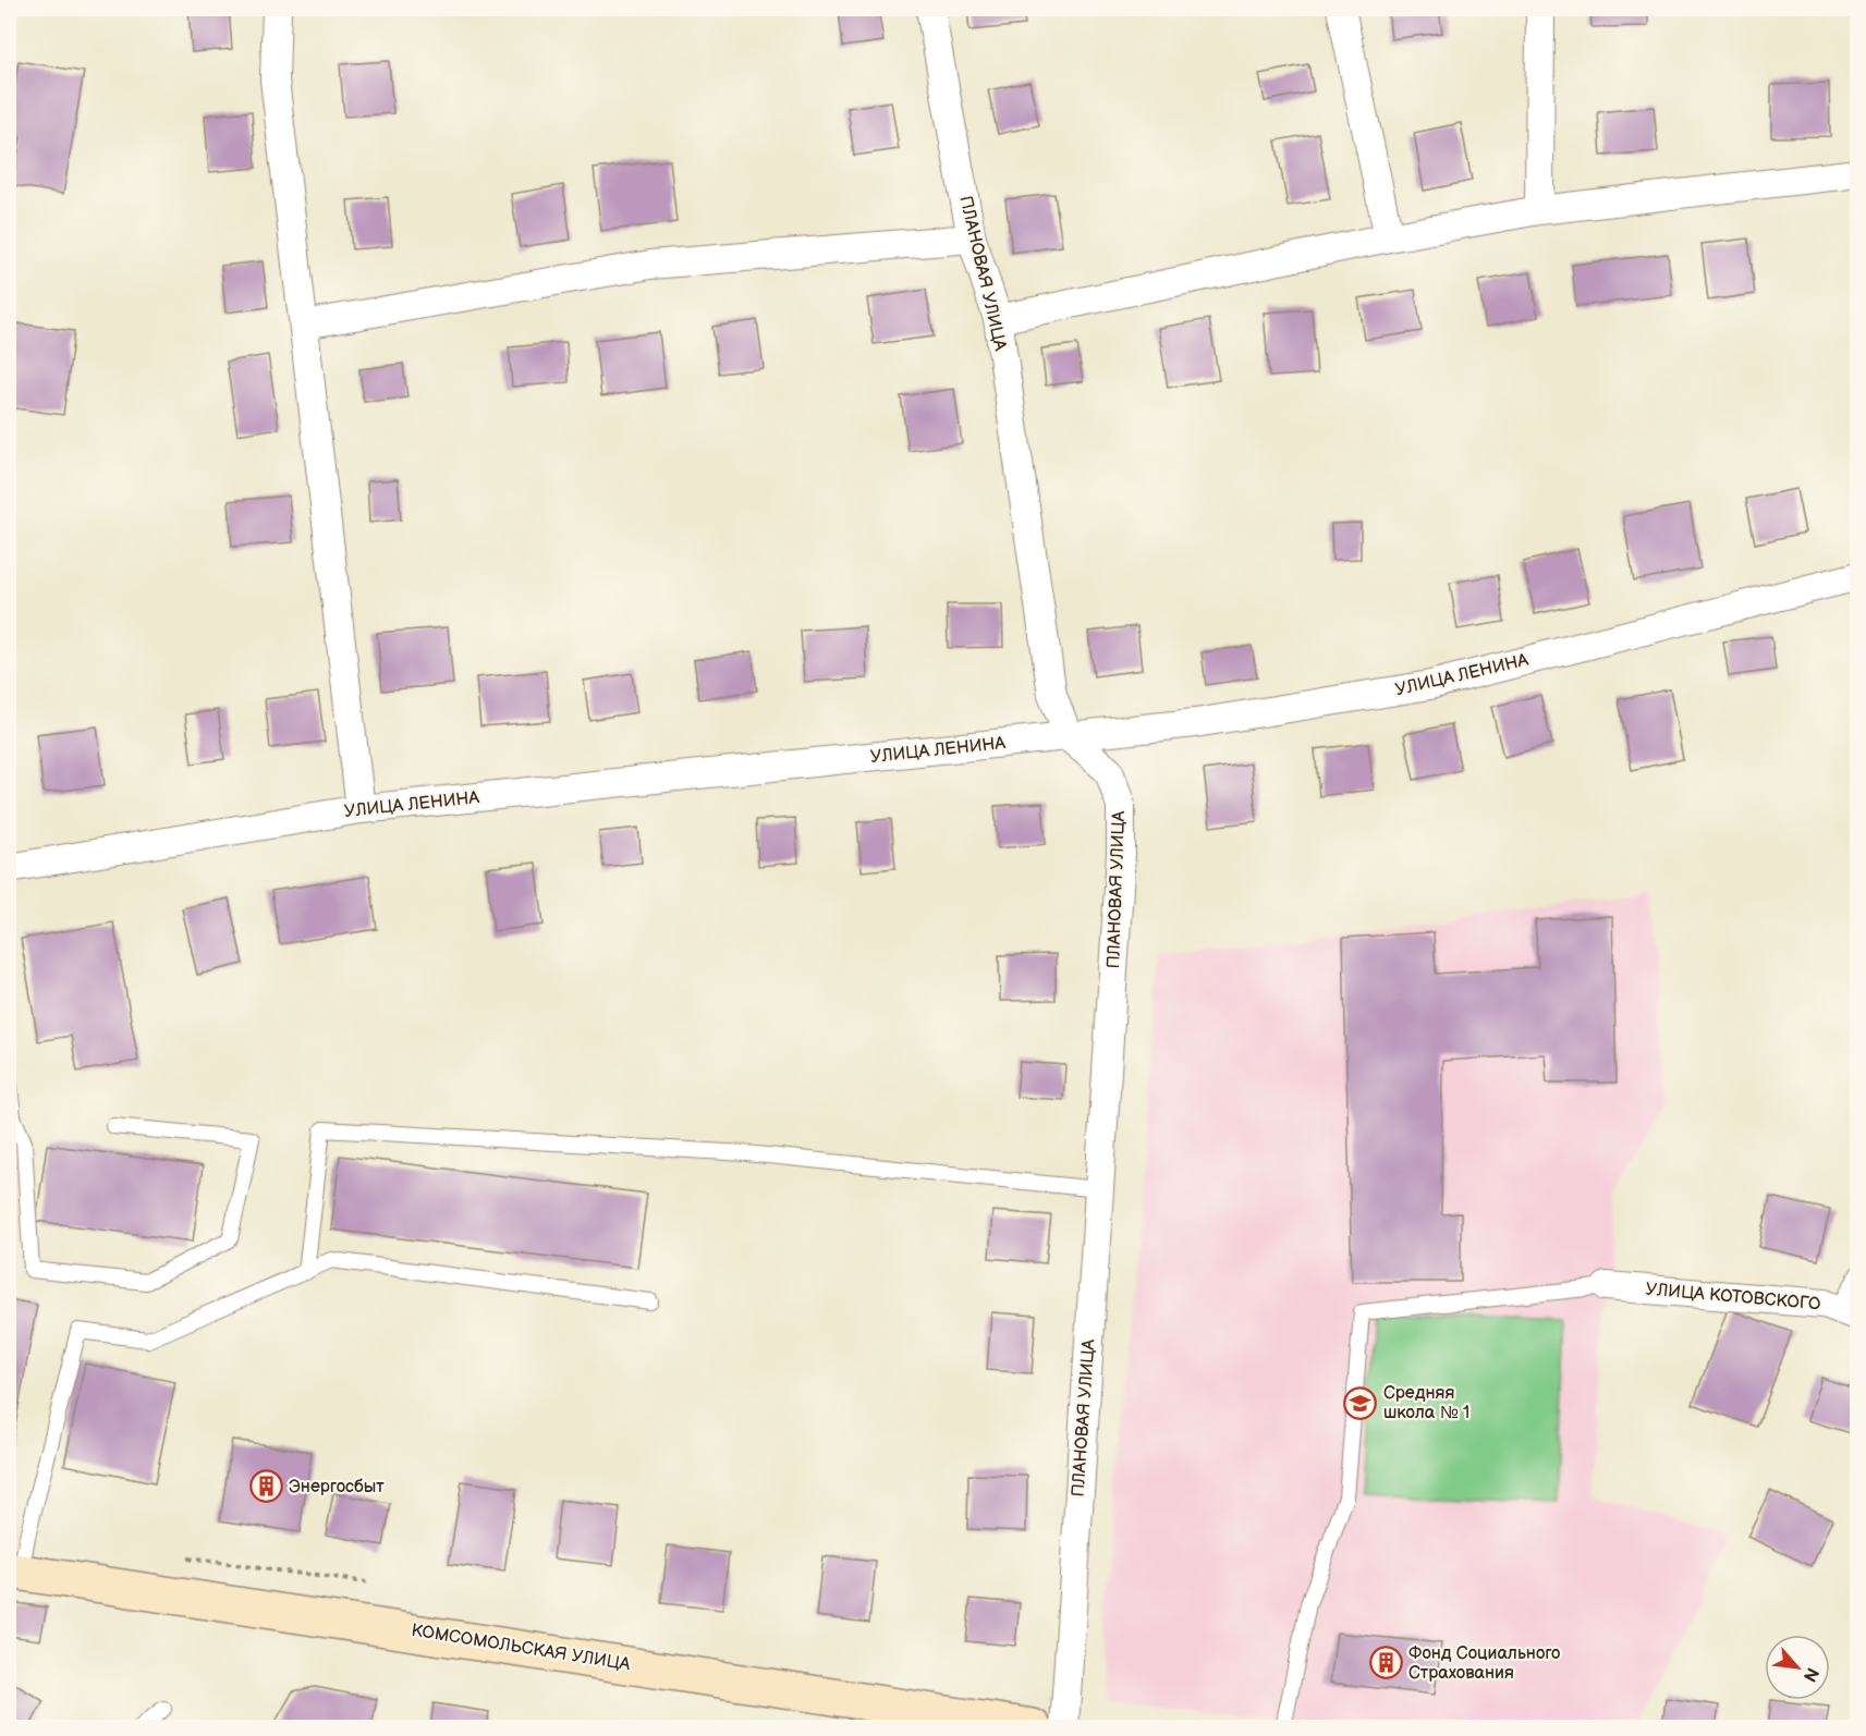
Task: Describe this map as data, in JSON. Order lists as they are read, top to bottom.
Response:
{
  "streets": {
    "main road": ["КОМСОМОЛЬСКАЯ УЛИЦА"],
    "street": ["ПЛАНОВАЯ УЛИЦА", "УЛИЦА ЛЕНИНА", "УЛИЦА КОТОВСКОГО"]
  },
  "crossings": [
    ["ПЛАНОВАЯ УЛИЦА", "УЛИЦА ЛЕНИНА"]
  ],
  "places": {
    "school or university": ["Средняя школа № 1"],
    "building": ["Энергосбыт", "Фонд Социального Страхования"]
  },
  "north": "bottom right"
}
